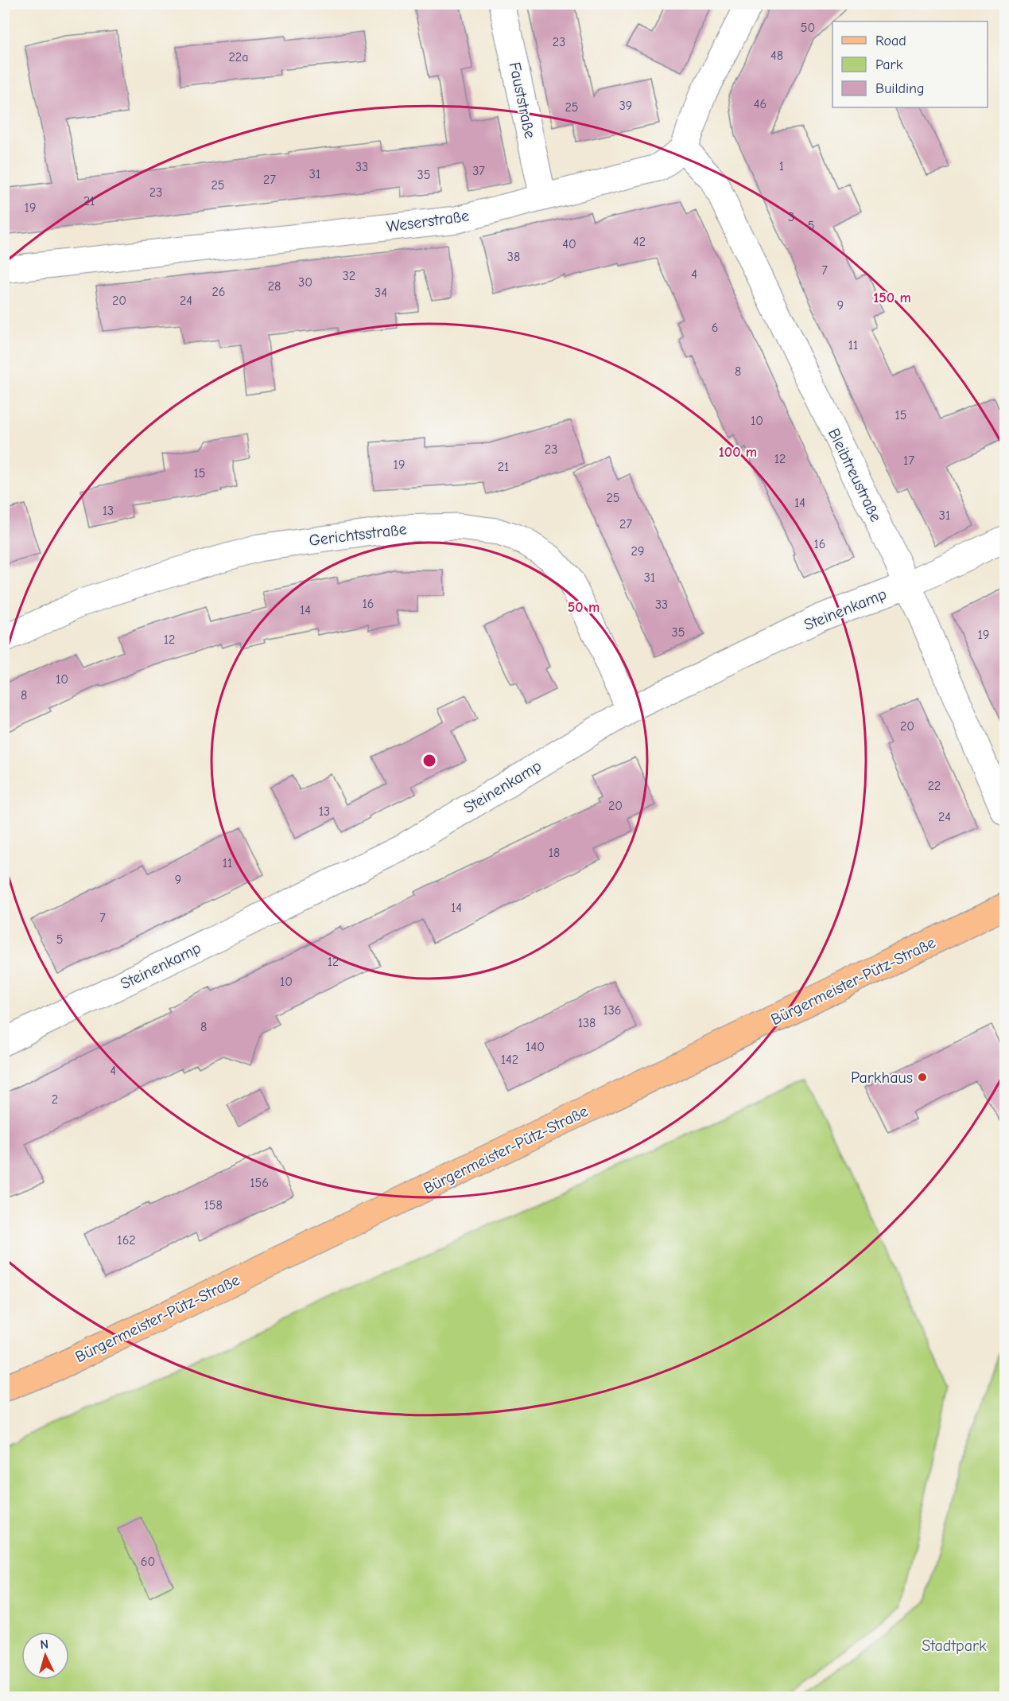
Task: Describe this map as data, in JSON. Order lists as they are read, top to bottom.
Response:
{
  "streets": {
    "main road": ["Bürgermeister-Pütz-Straße"],
    "street": [
      "Fauststraße",
      "Weserstraße",
      "Bleibtreustraße",
      "Gerichtsstraße",
      "Steinenkamp"
    ]
  },
  "crossings": [
    ["Fauststraße", "Weserstraße"],
    ["Weserstraße", "Bleibtreustraße"],
    ["Bleibtreustraße", "Steinenkamp"],
    ["Gerichtsstraße", "Steinenkamp"]
  ],
  "parks": ["Stadtpark"],
  "places": ["Parkhaus"],
  "house_numbers": [
    "50",
    "23",
    "48",
    "22a",
    "46",
    "39",
    "25",
    "1",
    "33",
    "37",
    "31",
    "35",
    "27",
    "25",
    "23",
    "21",
    "19",
    "3",
    "5",
    "42",
    "40",
    "38",
    "7",
    "4",
    "32",
    "30",
    "28",
    "26",
    "34",
    "20",
    "24",
    "9",
    "6",
    "11",
    "8",
    "15",
    "10",
    "23",
    "12",
    "17",
    "19",
    "21",
    "15",
    "25",
    "14",
    "13",
    "31",
    "27",
    "16",
    "29",
    "31",
    "16",
    "33",
    "14",
    "35",
    "19",
    "12",
    "10",
    "8",
    "20",
    "22",
    "20",
    "13",
    "24",
    "18",
    "11",
    "9",
    "14",
    "7",
    "5",
    "12",
    "10",
    "136",
    "138",
    "8",
    "140",
    "142",
    "4",
    "2",
    "156",
    "158",
    "162",
    "60"
  ],
  "legend": ["Road", "Park", "Building"],
  "north": "top",
  "rings": ["150 m", "100 m", "50 m"]
}
